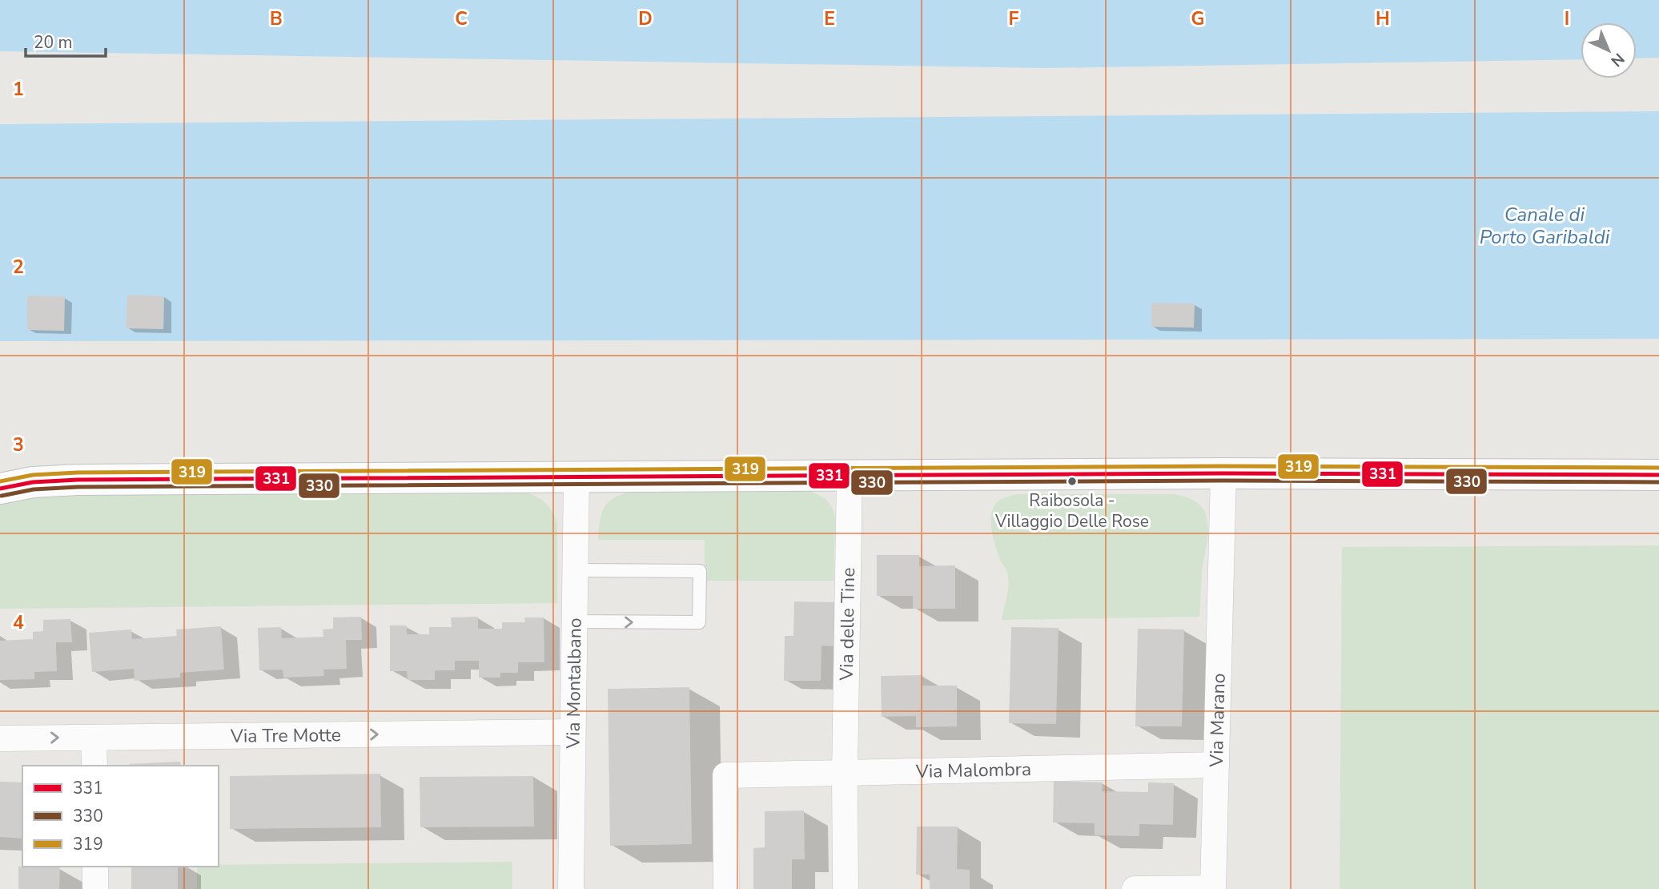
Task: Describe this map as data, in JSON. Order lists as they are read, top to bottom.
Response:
{
  "streets": {
    "street": [
      "Via delle Tine",
      "Via Montalbano",
      "Via Marano",
      "Via Tre Motte",
      "Via Malombra"
    ]
  },
  "crossings": [
    ["Via delle Tine", "Via Malombra"],
    ["Via Montalbano", "Via Tre Motte"],
    ["Via Marano", "Via Malombra"]
  ],
  "one_way": ["Via Tre Motte"],
  "water": ["Canale di Porto Garibaldi"],
  "places": ["Raibosola - Villaggio Delle Rose"],
  "lines": ["transit line 319", "transit line 331", "transit line 330"],
  "legend": ["331", "330", "319"],
  "scale_bar": "20 m",
  "north": "bottom right",
  "grid": {
    "columns": [
      "B",
      "C",
      "D",
      "E",
      "F",
      "G",
      "H",
      "I"
    ],
    "rows": [
      "1",
      "2",
      "3",
      "4"
    ]
  }
}
